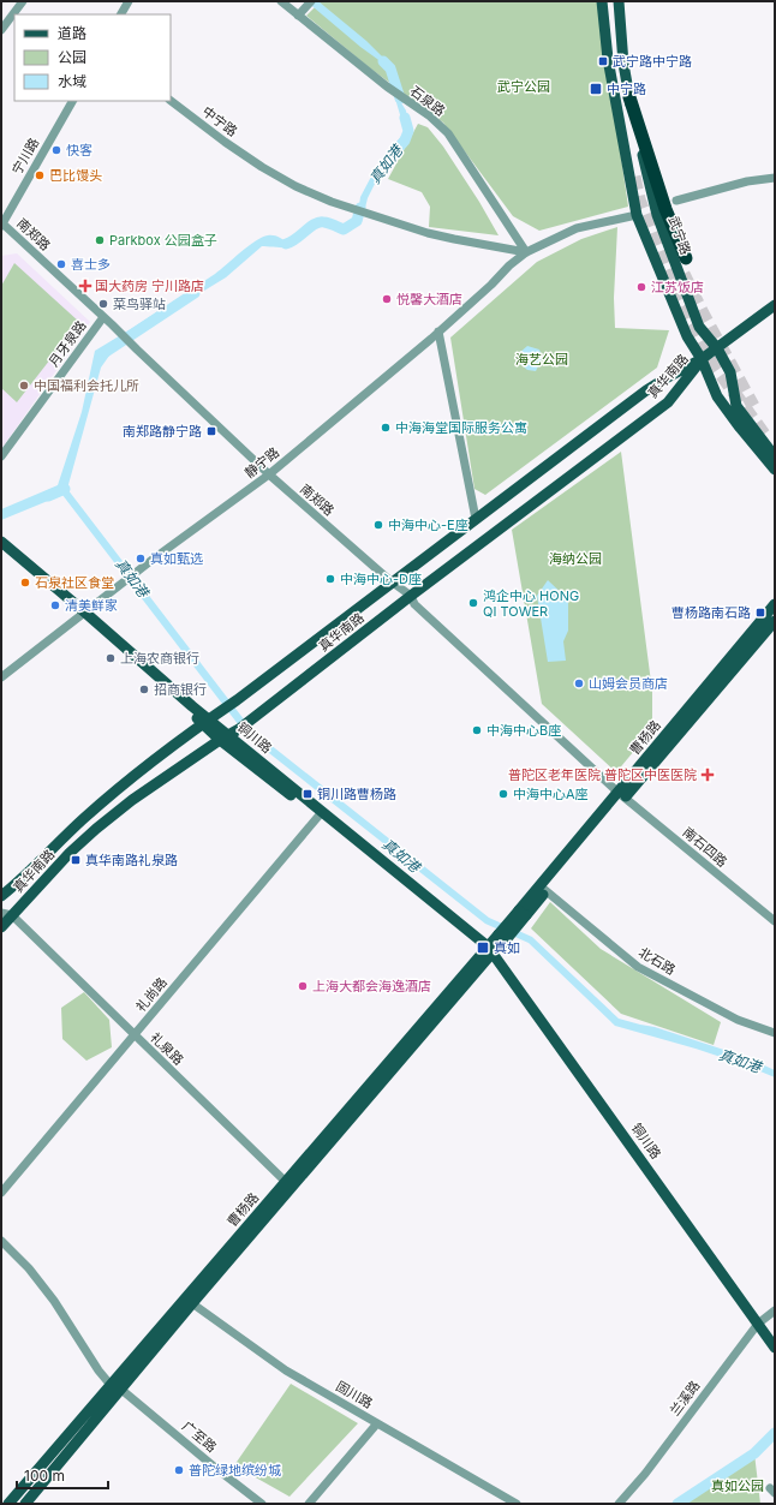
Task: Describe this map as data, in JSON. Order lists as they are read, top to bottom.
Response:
{
  "streets": {
    "main road": [
      "武宁路",
      "真华南路",
      "铜川路",
      "曹杨路"
    ],
    "street": [
      "石泉路",
      "中宁路",
      "宁川路",
      "南郑路",
      "月牙泉路",
      "静宁路",
      "南石四路",
      "北石路",
      "礼尚路",
      "礼泉路",
      "固川路",
      "兰溪路",
      "广至路"
    ]
  },
  "crossings": [
    ["石泉路", "中宁路"],
    ["石泉路", "静宁路"],
    ["中宁路", "静宁路"],
    ["宁川路", "南郑路"],
    ["南郑路", "月牙泉路"],
    ["南郑路", "真华南路"],
    ["南郑路", "静宁路"],
    ["南郑路", "曹杨路"],
    ["南郑路", "南石四路"],
    ["武宁路", "真华南路"],
    ["真华南路", "铜川路"],
    ["真华南路", "礼泉路"],
    ["静宁路", "铜川路"],
    ["铜川路", "曹杨路"],
    ["铜川路", "礼尚路"],
    ["铜川路", "兰溪路"],
    ["曹杨路", "南石四路"],
    ["曹杨路", "北石路"],
    ["曹杨路", "礼泉路"],
    ["曹杨路", "固川路"],
    ["曹杨路", "广至路"],
    ["礼尚路", "礼泉路"]
  ],
  "water": ["真如港"],
  "parks": [
    "武宁公园",
    "海艺公园",
    "海纳公园",
    "真如公园"
  ],
  "places": {
    "transit": [
      "武宁路中宁路",
      "中宁路",
      "南郑路静宁路",
      "曹杨路南石路",
      "铜川路曹杨路",
      "真华南路礼泉路",
      "真如"
    ],
    "other": [
      "快客",
      "巴比馒头",
      "Parkbox 公园盒子",
      "喜士多",
      "江苏饭店",
      "悦馨大酒店",
      "菜鸟驿站",
      "中国福利会托儿所",
      "中海海堂国际服务公寓",
      "中海中心-E座",
      "真如甄选",
      "中海中心-D座",
      "石泉社区食堂",
      "鸿企中心 HONG QI TOWER",
      "清美鲜家",
      "上海农商银行",
      "山姆会员商店",
      "招商银行",
      "中海中心B座",
      "中海中心A座",
      "上海大都会海逸酒店",
      "普陀绿地缤纷城"
    ],
    "health": ["国大药房 宁川路店", "普陀区老年医院 普陀区中医医院"]
  },
  "legend": ["道路", "公园", "水域"],
  "scale_bar": "100 m"
}
